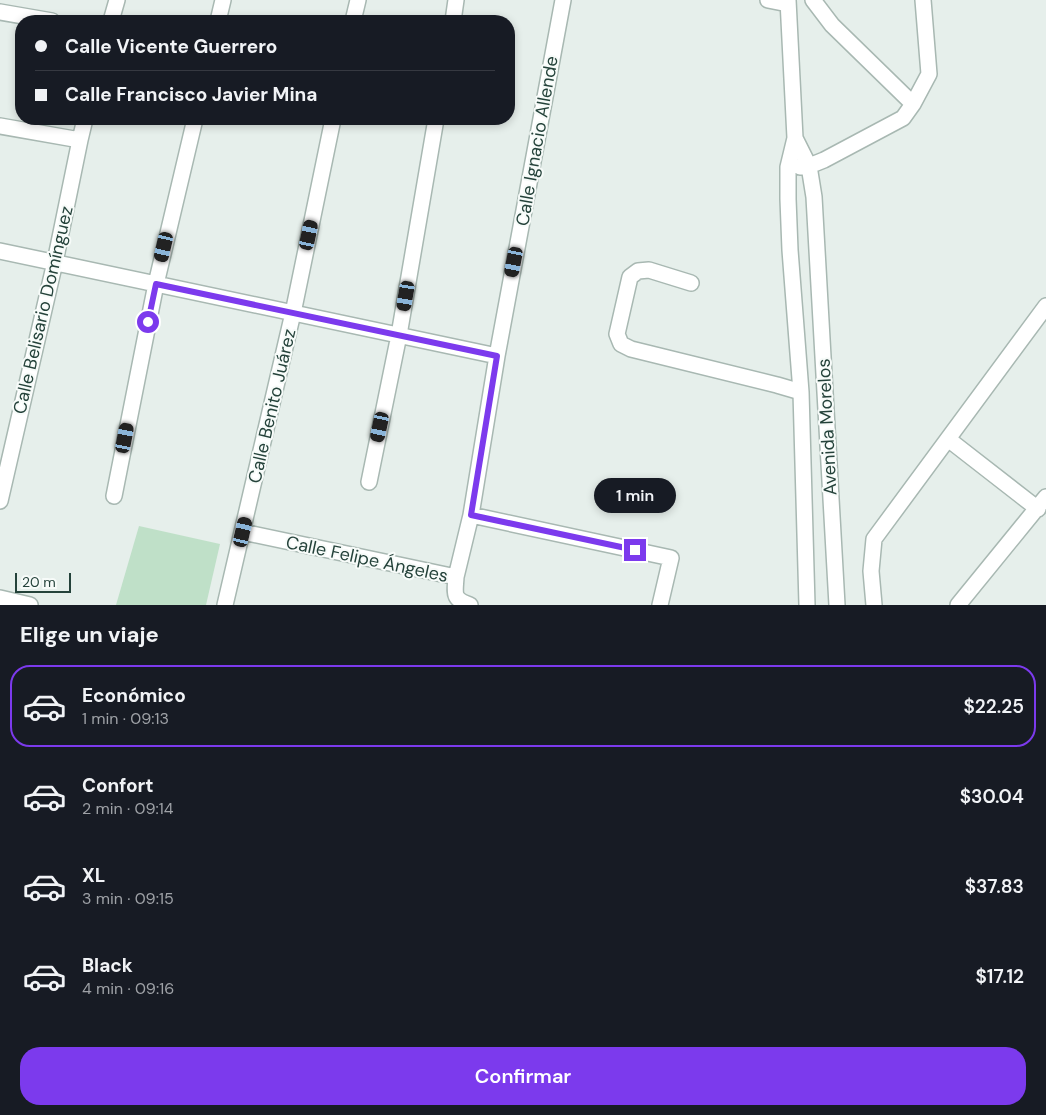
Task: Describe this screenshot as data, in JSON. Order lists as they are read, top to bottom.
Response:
{
  "streets": {
    "street": [
      "Calle Ignacio Allende",
      "Calle Belisario Domínguez",
      "Calle Benito Juárez",
      "Avenida Morelos",
      "Calle Felipe Ángeles"
    ]
  },
  "crossings": [
    ["Calle Ignacio Allende", "Calle Felipe Ángeles"],
    ["Calle Benito Juárez", "Calle Felipe Ángeles"]
  ],
  "scale_bar": "20 m",
  "page": {
    "banner": ["Calle Vicente Guerrero", "Calle Francisco Javier Mina"],
    "bubble": "1 min",
    "scale": "20 m",
    "heading": "Elige un viaje",
    "list": [
      {
        "name": "Económico",
        "note": "1 min · 09:13",
        "value": "$22.25"
      },
      {
        "name": "Confort",
        "note": "2 min · 09:14",
        "value": "$30.04"
      },
      {
        "name": "XL",
        "note": "3 min · 09:15",
        "value": "$37.83"
      },
      {
        "name": "Black",
        "note": "4 min · 09:16",
        "value": "$17.12"
      }
    ],
    "buttons": "Confirmar"
  }
}
